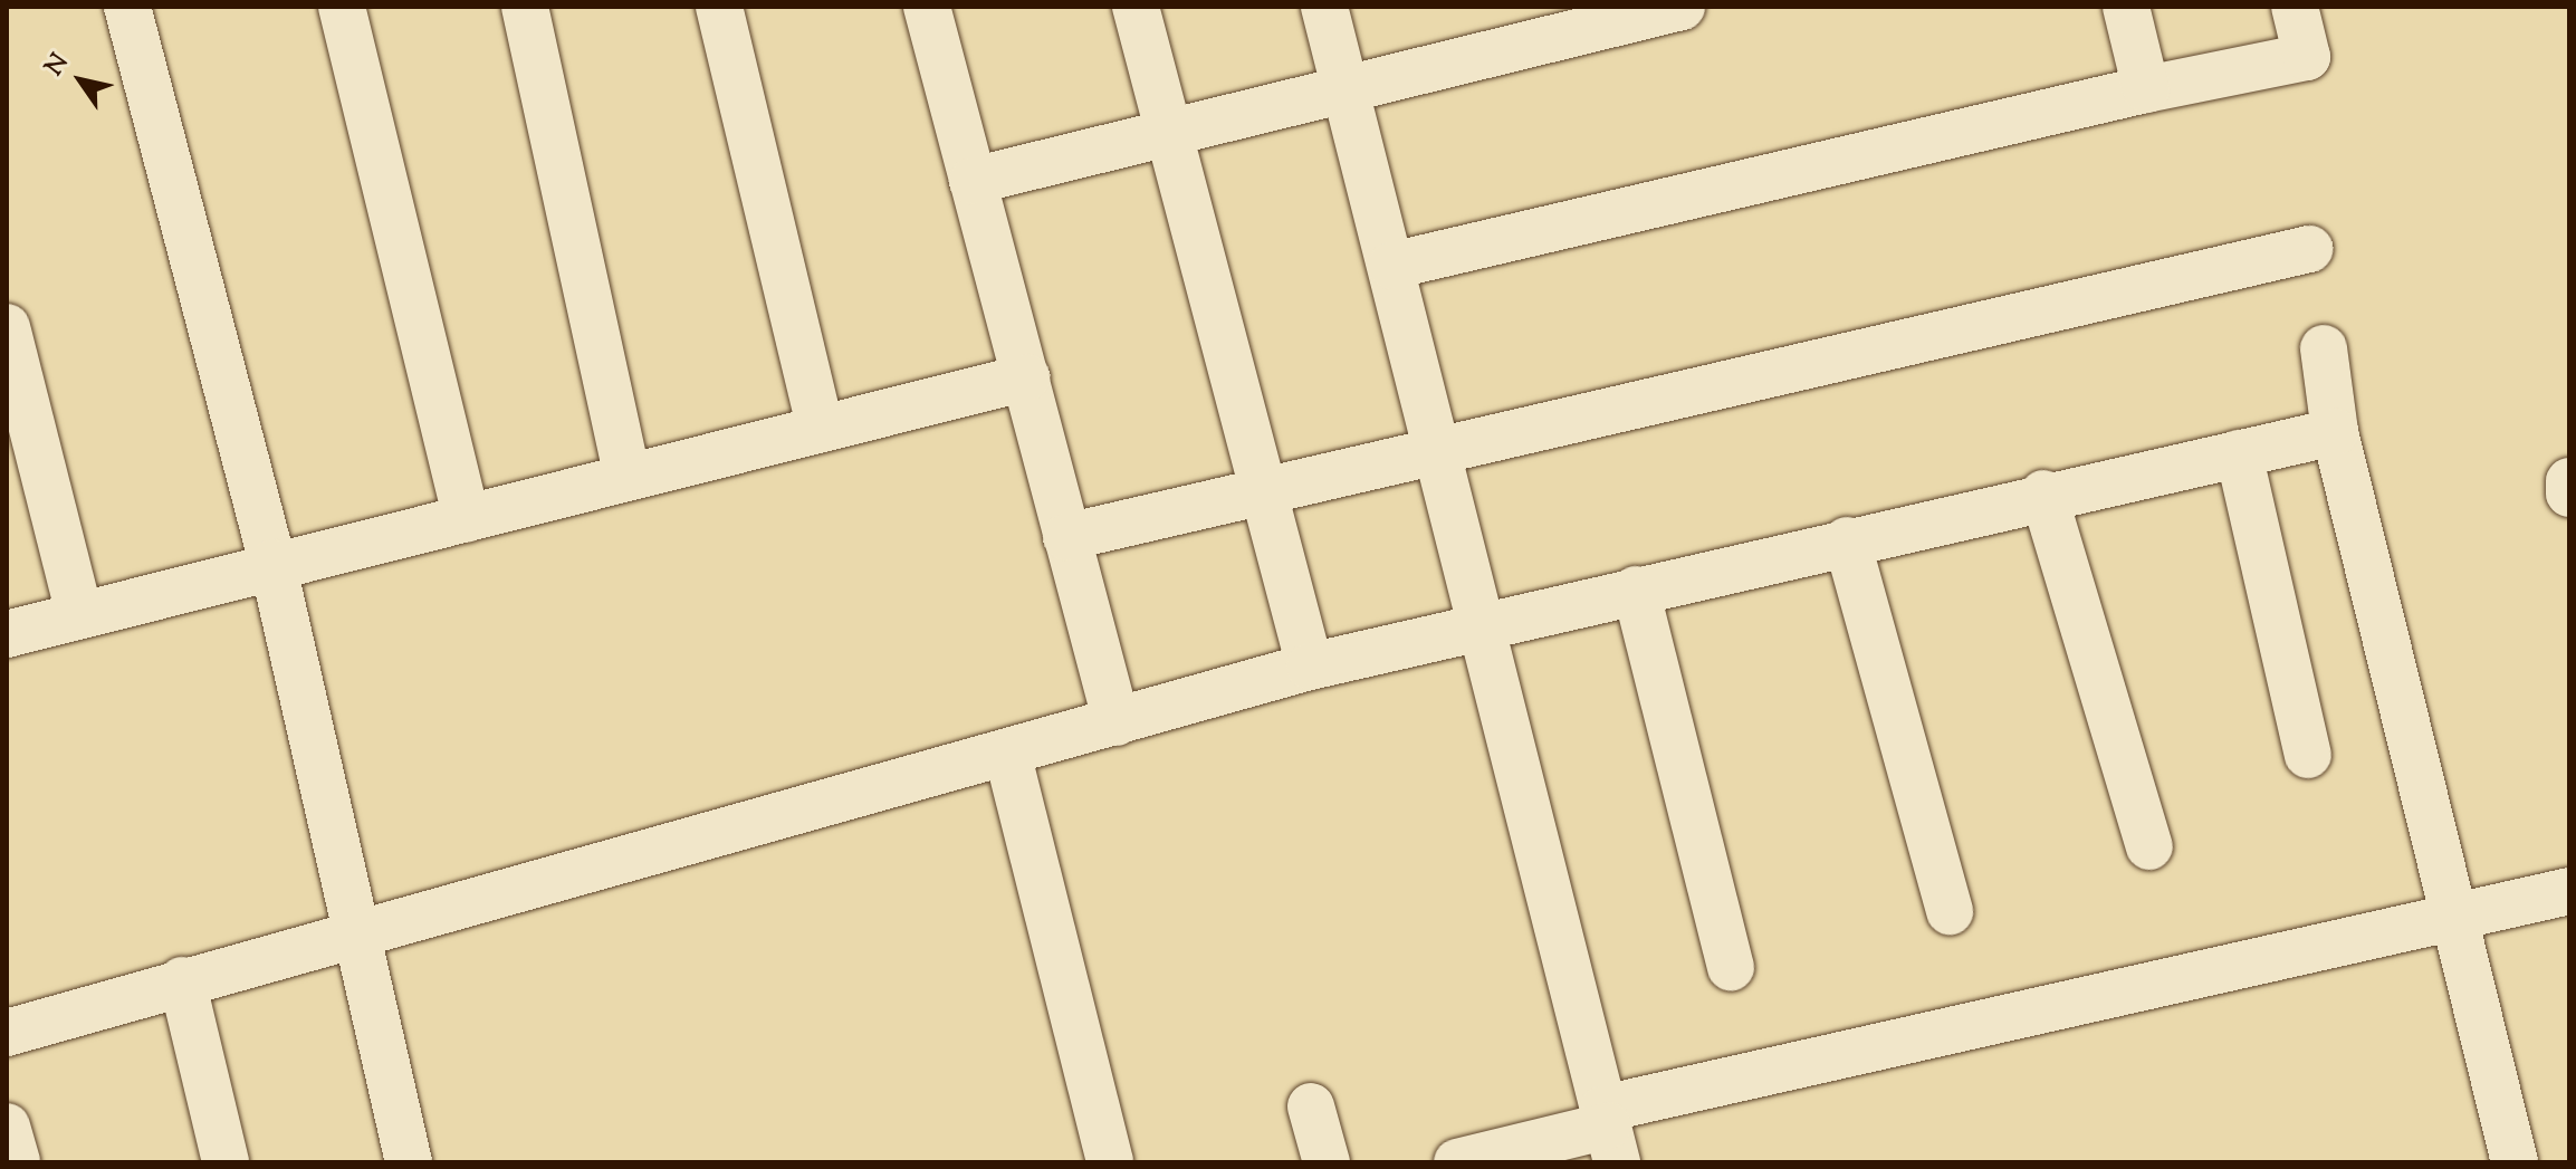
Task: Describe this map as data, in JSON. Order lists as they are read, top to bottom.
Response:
{
  "north": "top left"
}
